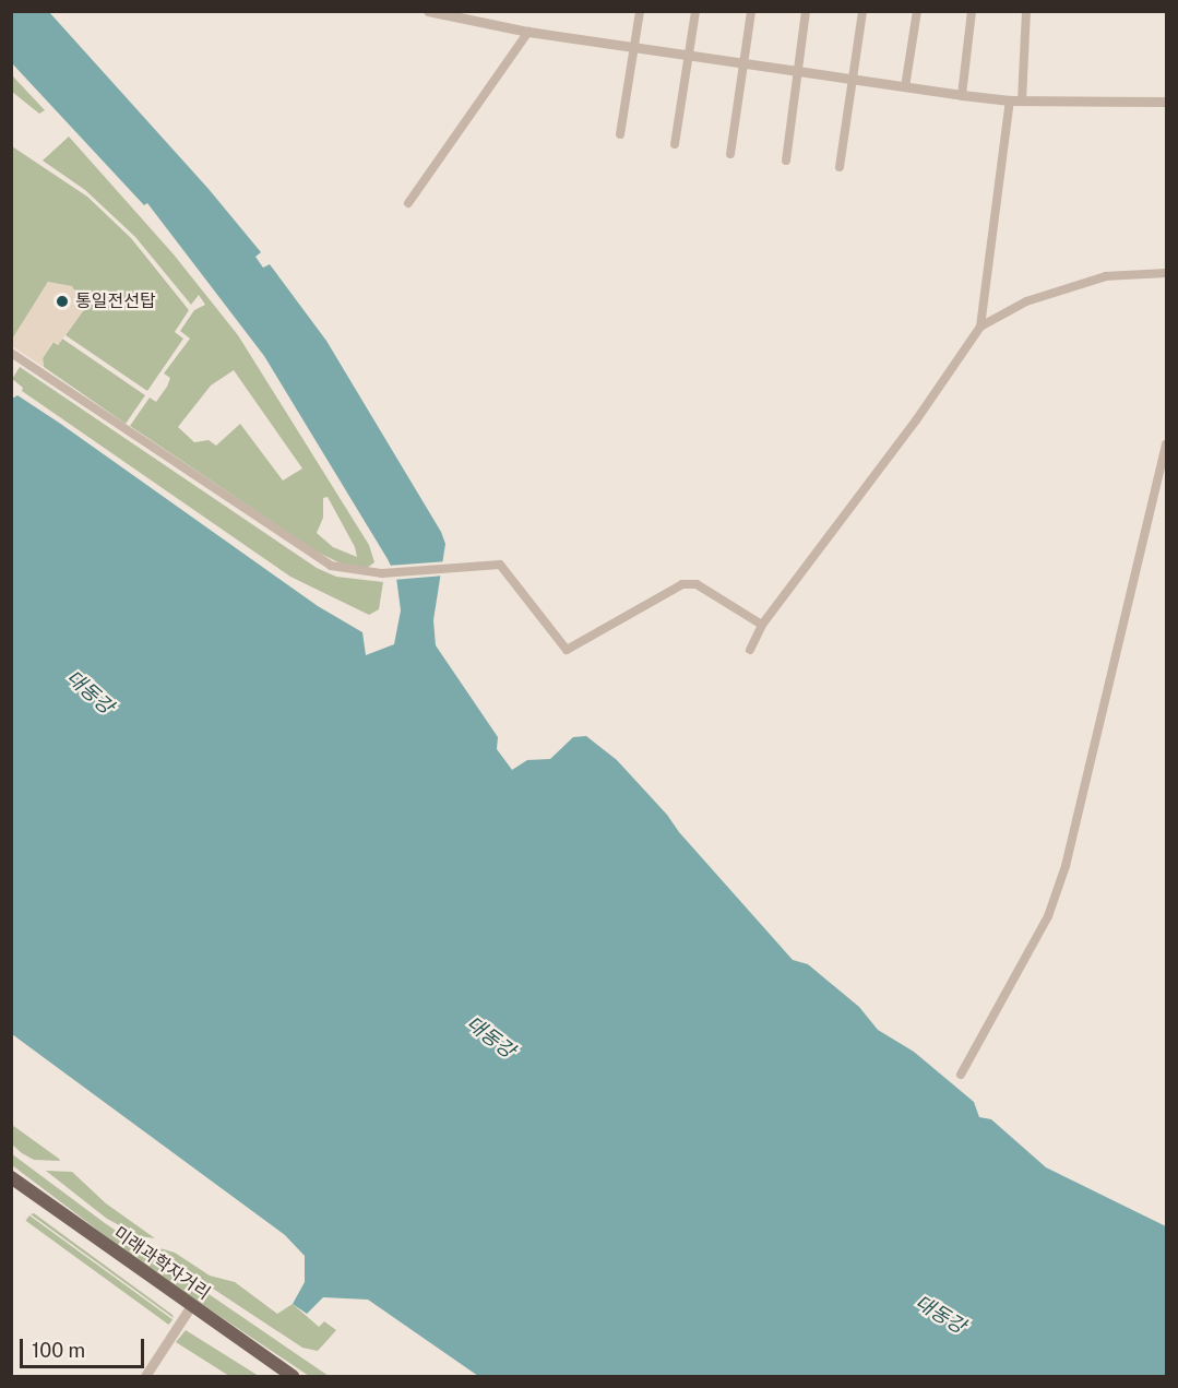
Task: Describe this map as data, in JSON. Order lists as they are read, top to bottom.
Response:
{
  "streets": {
    "main road": ["미래과학자거리"]
  },
  "water": ["대동강"],
  "places": ["통일전선탑"],
  "scale_bar": "100 m"
}
